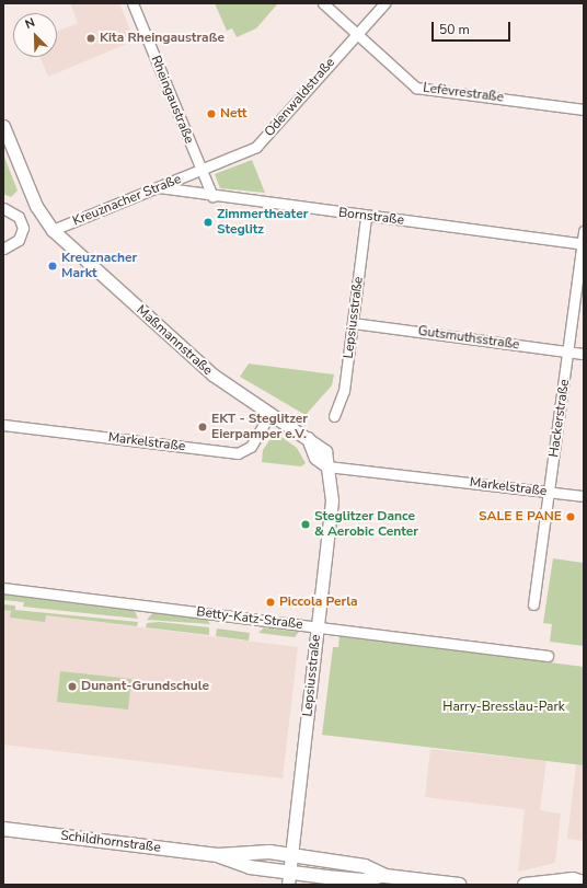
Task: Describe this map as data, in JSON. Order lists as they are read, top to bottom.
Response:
{
  "streets": {
    "main road": ["Schildhornstraße"],
    "street": [
      "Lefèvrestraße",
      "Odenwaldstraße",
      "Rheingaustraße",
      "Kreuznacher Straße",
      "Bornstraße",
      "Lepsiusstraße",
      "Gutsmuthsstraße",
      "Maßmannstraße",
      "Hackerstraße",
      "Markelstraße",
      "Betty-Katz-Straße"
    ]
  },
  "crossings": [
    ["Lefèvrestraße", "Odenwaldstraße"],
    ["Odenwaldstraße", "Rheingaustraße"],
    ["Odenwaldstraße", "Kreuznacher Straße"],
    ["Rheingaustraße", "Kreuznacher Straße"],
    ["Rheingaustraße", "Bornstraße"],
    ["Kreuznacher Straße", "Bornstraße"],
    ["Kreuznacher Straße", "Maßmannstraße"],
    ["Bornstraße", "Lepsiusstraße"],
    ["Bornstraße", "Hackerstraße"],
    ["Lepsiusstraße", "Gutsmuthsstraße"],
    ["Lepsiusstraße", "Maßmannstraße"],
    ["Lepsiusstraße", "Markelstraße"],
    ["Lepsiusstraße", "Betty-Katz-Straße"],
    ["Lepsiusstraße", "Schildhornstraße"],
    ["Gutsmuthsstraße", "Hackerstraße"],
    ["Maßmannstraße", "Markelstraße"],
    ["Hackerstraße", "Markelstraße"]
  ],
  "parks": ["Harry-Bresslau-Park"],
  "places": [
    "Kita Rheingaustraße",
    "Nett",
    "Zimmertheater Steglitz",
    "Kreuznacher Markt",
    "EKT - Steglitzer Eierpamper e.V.",
    "SALE E PANE",
    "Steglitzer Dance & Aerobic Center",
    "Piccola Perla",
    "Dunant-Grundschule"
  ],
  "scale_bar": "50 m",
  "north": "top left"
}
